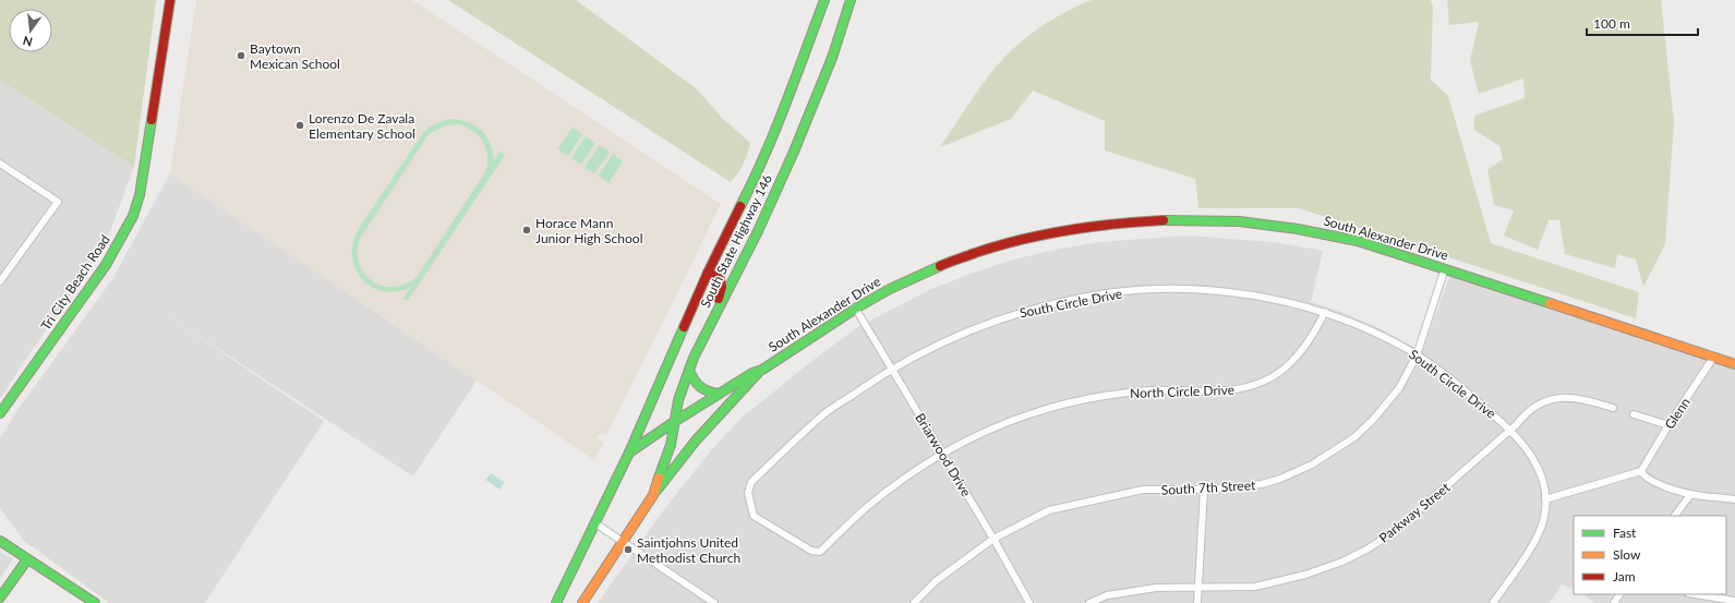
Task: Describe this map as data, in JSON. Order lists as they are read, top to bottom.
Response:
{
  "streets": {
    "main road": ["South Alexander Drive", "South State Highway 146", "Tri City Beach Road"],
    "street": [
      "South Circle Drive",
      "North Circle Drive",
      "Glenn",
      "Briarwood Drive",
      "South 7th Street",
      "Parkway Street"
    ]
  },
  "crossings": [
    ["South Alexander Drive", "South State Highway 146"],
    ["South Alexander Drive", "Glenn"],
    ["South Alexander Drive", "Briarwood Drive"],
    ["South Alexander Drive", "South 7th Street"],
    ["South Circle Drive", "North Circle Drive"],
    ["South Circle Drive", "Briarwood Drive"],
    ["South Circle Drive", "South 7th Street"],
    ["South Circle Drive", "Parkway Street"],
    ["North Circle Drive", "Briarwood Drive"],
    ["Briarwood Drive", "South 7th Street"]
  ],
  "places": [
    "Baytown Mexican School",
    "Lorenzo De Zavala Elementary School",
    "Horace Mann Junior High School",
    "Saintjohns United Methodist Church"
  ],
  "legend": ["Fast", "Slow", "Jam"],
  "scale_bar": "100 m",
  "north": "bottom"
}
